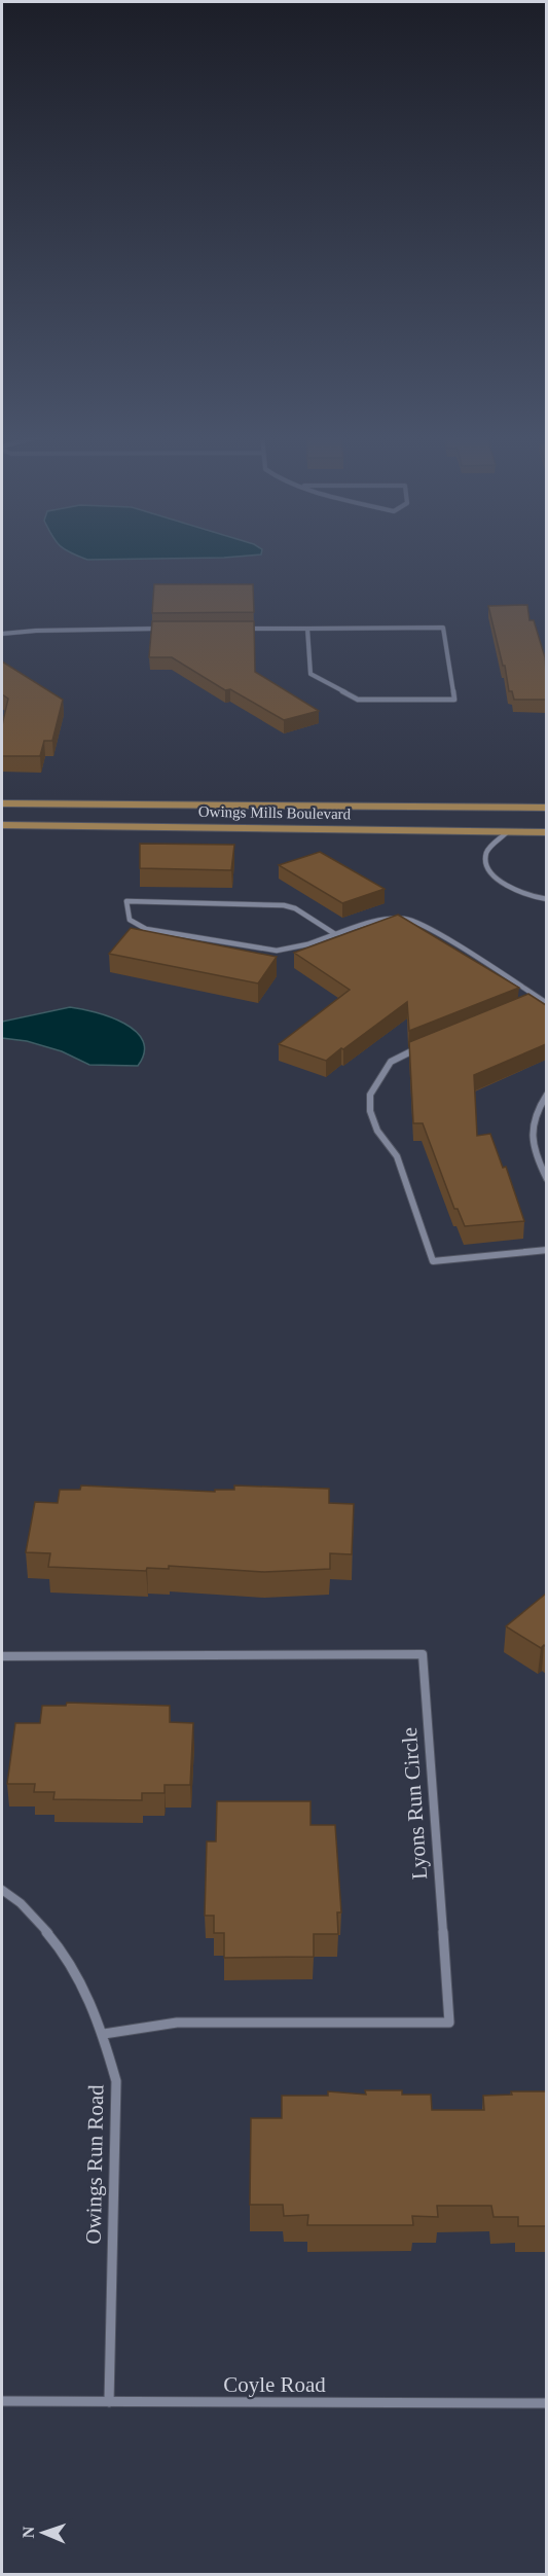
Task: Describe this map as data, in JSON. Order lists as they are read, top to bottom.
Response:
{
  "streets": {
    "main road": ["Owings Mills Boulevard"],
    "street": ["Lyons Run Circle", "Owings Run Road", "Coyle Road"]
  },
  "crossings": [
    ["Lyons Run Circle", "Owings Run Road"],
    ["Owings Run Road", "Coyle Road"]
  ],
  "north": "left"
}
